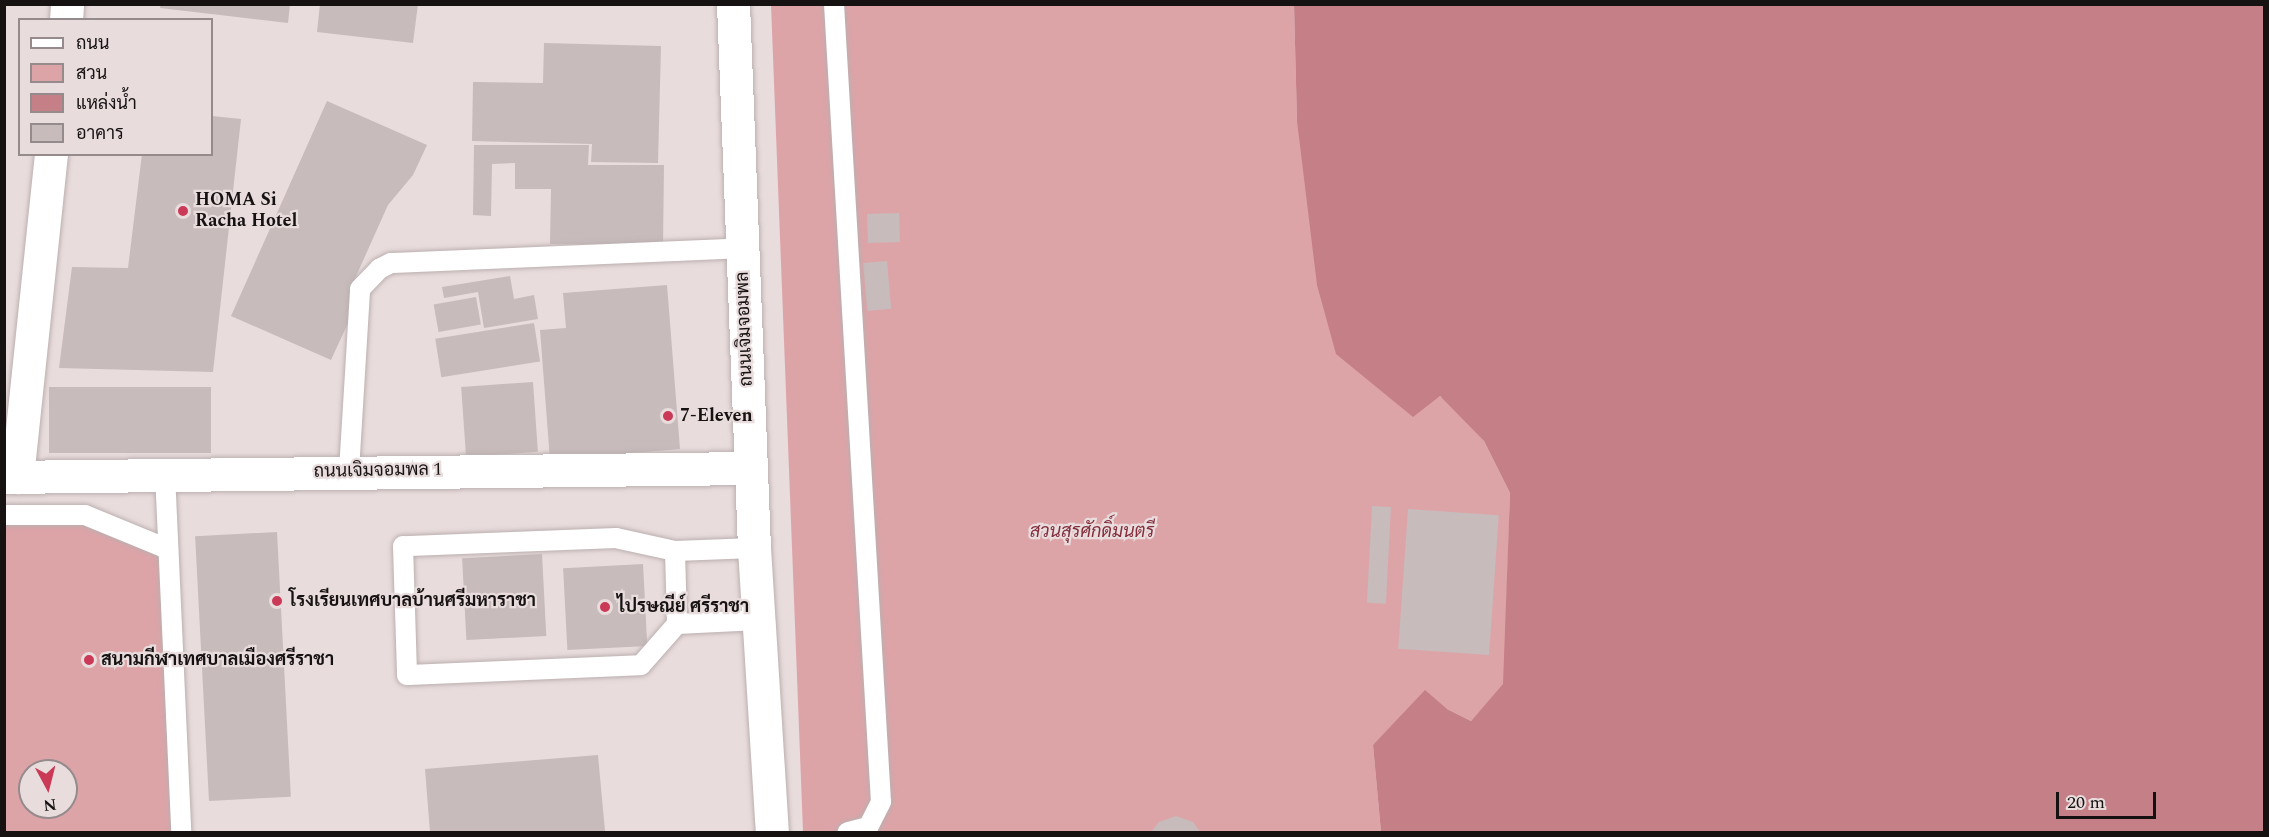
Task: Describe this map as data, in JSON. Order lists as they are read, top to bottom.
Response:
{
  "streets": {
    "street": ["ถนนเจิมจอมพล", "ถนนเจิมจอมพล 1"]
  },
  "crossings": [
    ["ถนนเจิมจอมพล", "ถนนเจิมจอมพล 1"]
  ],
  "parks": ["สวนสุรศักดิ์มนตรี"],
  "places": [
    "HOMA Si Racha Hotel",
    "7-Eleven",
    "โรงเรียนเทศบาลบ้านศรีมหาราชา",
    "ไปรษณีย์ ศรีราชา",
    "สนามกีฬาเทศบาลเมืองศรีราชา"
  ],
  "legend": [
    "ถนน",
    "สวน",
    "แหล่งน้ำ",
    "อาคาร"
  ],
  "scale_bar": "20 m",
  "north": "bottom"
}
